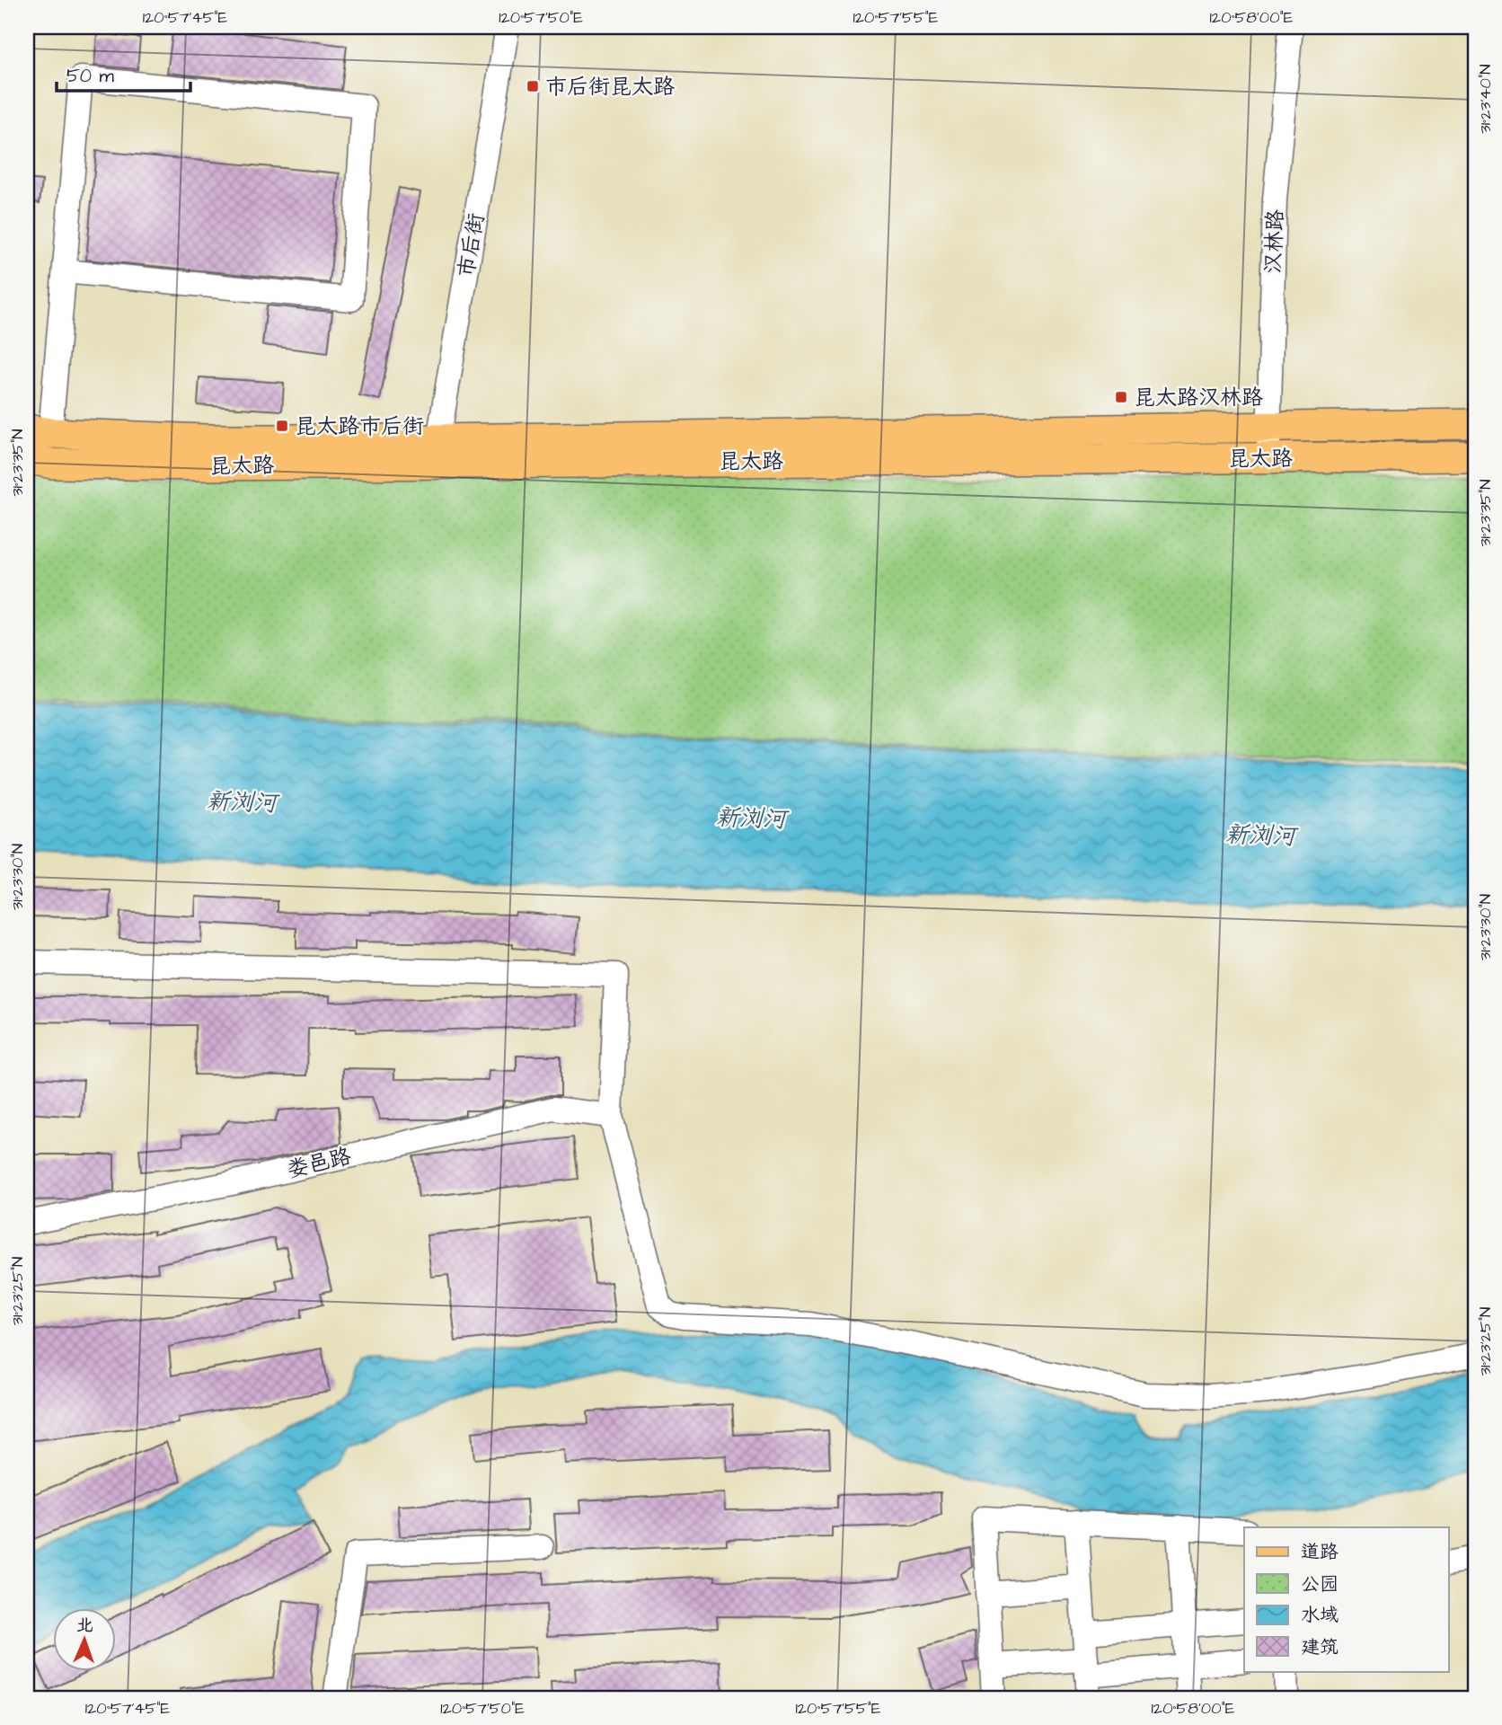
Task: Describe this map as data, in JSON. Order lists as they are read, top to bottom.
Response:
{
  "streets": {
    "main road": ["昆太路"],
    "street": ["汉林路", "市后街", "娄邑路"]
  },
  "crossings": [
    ["汉林路", "昆太路"],
    ["市后街", "昆太路"]
  ],
  "water": ["新浏河"],
  "places": {
    "transit": ["市后街昆太路", "昆太路汉林路", "昆太路市后街"]
  },
  "legend": [
    "道路",
    "公园",
    "水域",
    "建筑"
  ],
  "scale_bar": "50 m",
  "north": "top",
  "coordinates": [
    "120°57'45\"E",
    "120°57'50\"E",
    "120°57'55\"E",
    "120°58'00\"E",
    "31°23'40\"N",
    "31°23'35\"N",
    "31°23'30\"N",
    "31°23'25\"N"
  ]
}
